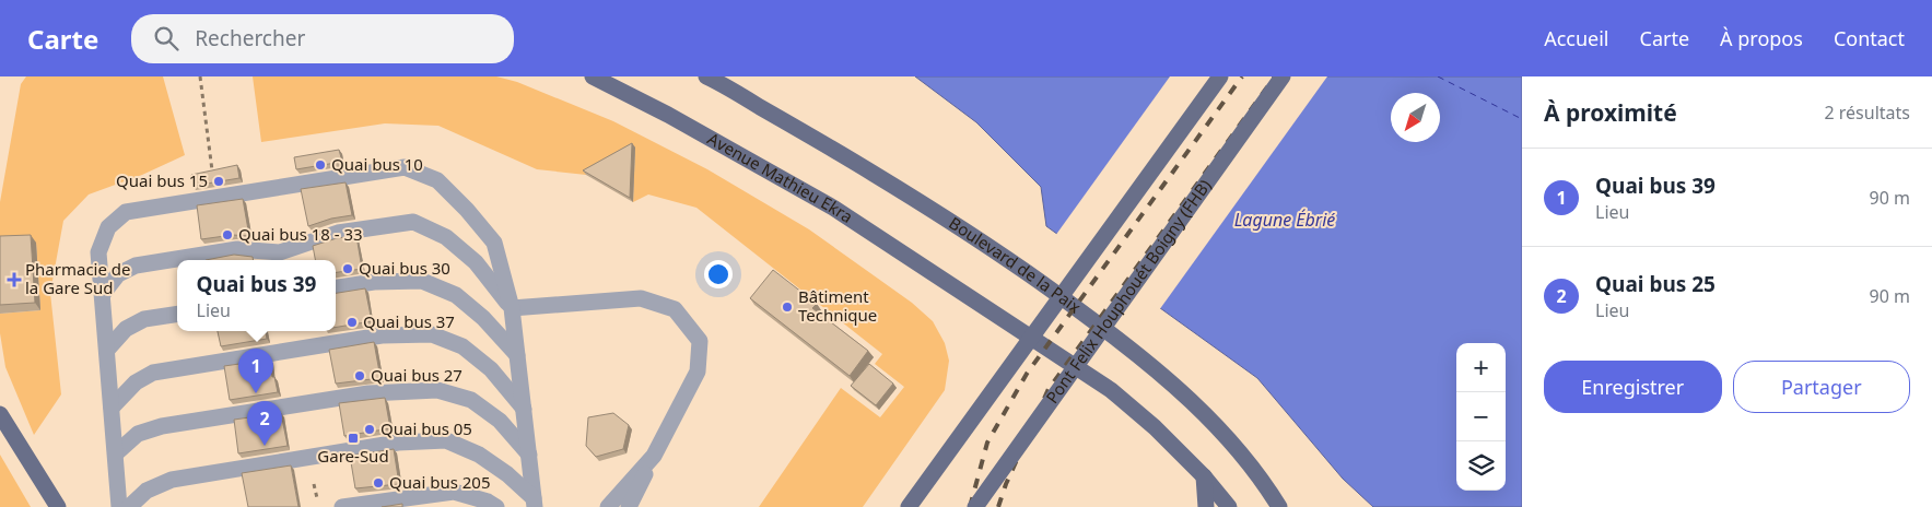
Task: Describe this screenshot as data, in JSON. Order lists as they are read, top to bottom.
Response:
{
  "streets": {
    "main road": ["Avenue Mathieu Ekra", "Boulevard de la Paix", "Pont Felix Houphouét Boigny (FHB)"]
  },
  "water": ["Lagune Ébrié"],
  "places": {
    "other": [
      "Quai bus 10",
      "Quai bus 15",
      "Quai bus 18 - 33",
      "Quai bus 30",
      "Bâtiment Technique",
      "Quai bus 37",
      "Quai bus 27",
      "Quai bus 05",
      "Quai bus 205"
    ],
    "health": ["Pharmacie de la Gare Sud"],
    "transit": ["Gare-Sud"]
  },
  "north": "bottom left",
  "page": {
    "header": "Carte",
    "search": "Rechercher",
    "nav": [
      "Accueil",
      "Carte",
      "À propos",
      "Contact"
    ],
    "heading": ["À proximité", "2 résultats"],
    "list": [
      {
        "mark": "1",
        "name": "Quai bus 39",
        "note": "Lieu",
        "value": "90 m"
      },
      {
        "mark": "2",
        "name": "Quai bus 25",
        "note": "Lieu",
        "value": "90 m"
      }
    ],
    "popup": ["Quai bus 39", "Lieu"],
    "map_buttons": ["+", "−"],
    "buttons": ["Enregistrer", "Partager"],
    "pins": ["1", "2"]
  }
}
